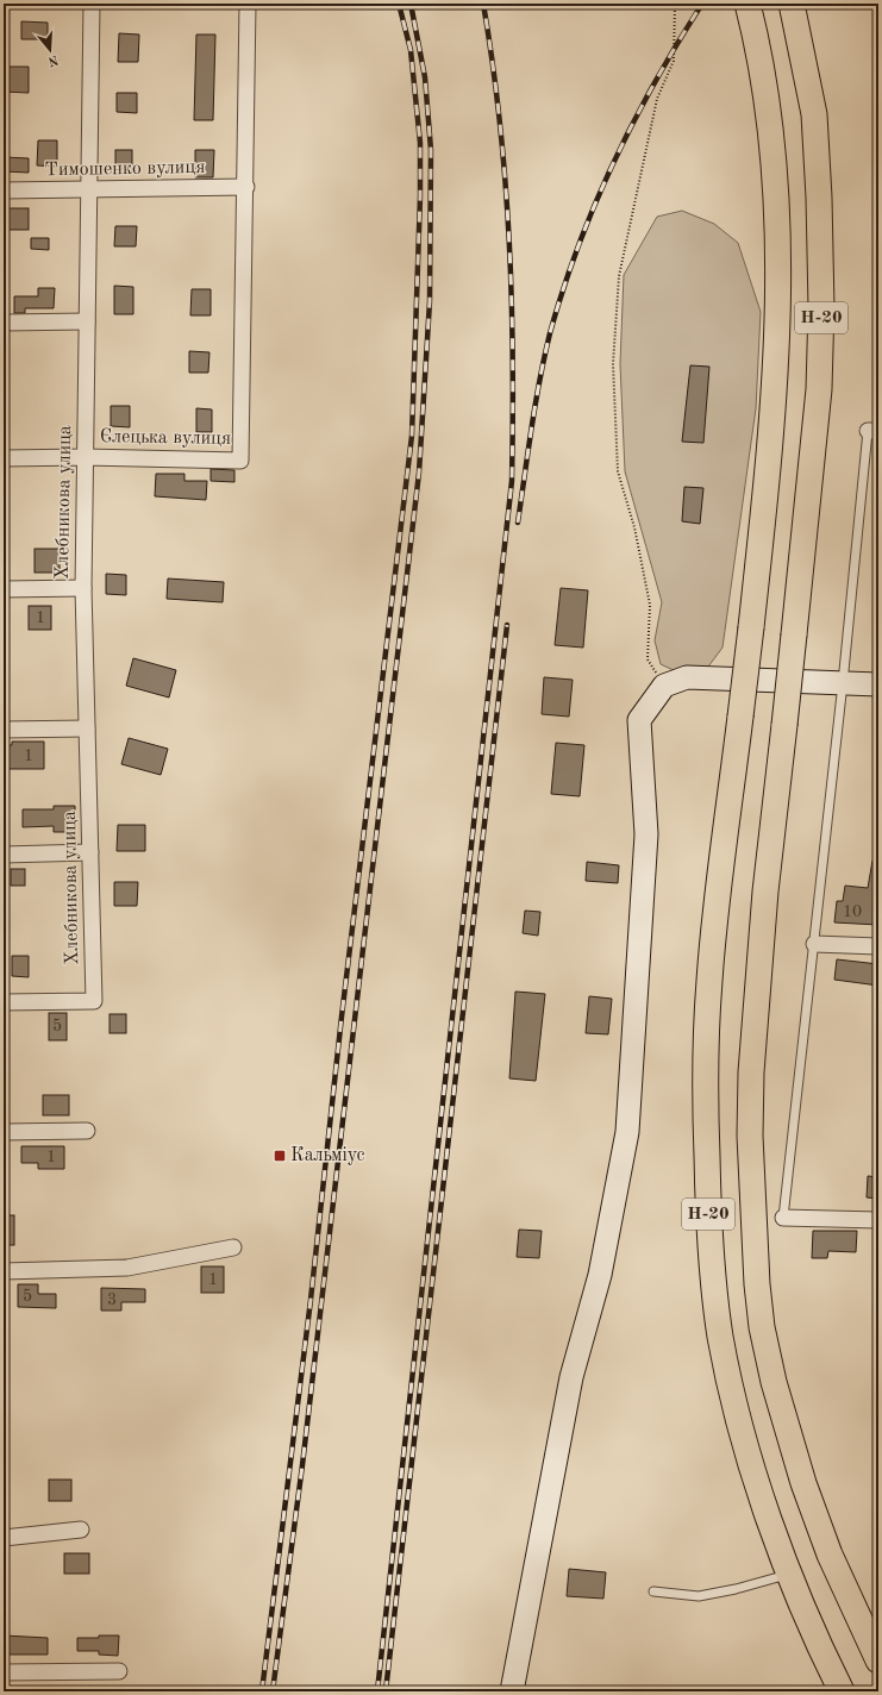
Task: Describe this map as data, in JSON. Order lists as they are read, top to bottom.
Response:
{
  "streets": {
    "main road": ["Н-20"],
    "street": ["Тимошенко вулиця", "Єлецька вулиця", "Хлебникова улица"]
  },
  "crossings": [
    ["Тимошенко вулиця", "Єлецька вулиця"],
    ["Тимошенко вулиця", "Хлебникова улица"],
    ["Єлецька вулиця", "Хлебникова улица"]
  ],
  "places": {
    "transit": ["Кальміус"]
  },
  "house_numbers": [
    "1",
    "1",
    "10",
    "5",
    "1",
    "1",
    "5",
    "3"
  ],
  "north": "bottom"
}
